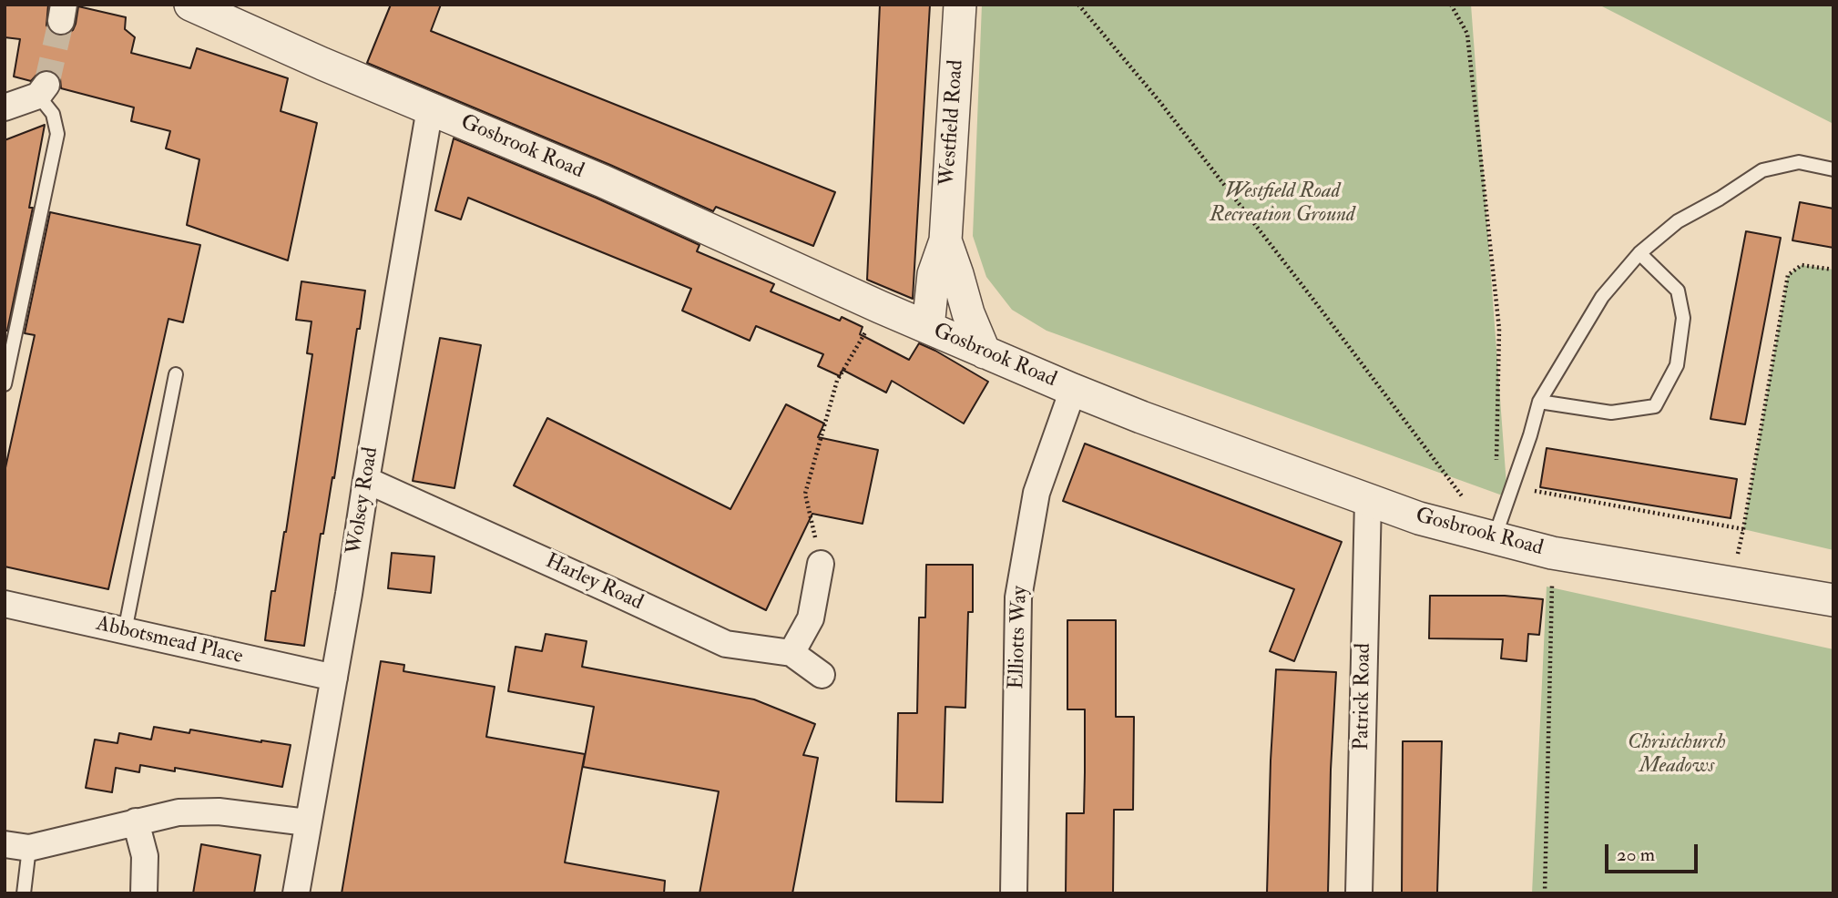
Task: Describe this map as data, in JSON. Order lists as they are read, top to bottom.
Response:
{
  "streets": {
    "street": [
      "Westfield Road",
      "Gosbrook Road",
      "Wolsey Road",
      "Harley Road",
      "Elliotts Way",
      "Abbotsmead Place",
      "Patrick Road"
    ]
  },
  "crossings": [
    ["Westfield Road", "Gosbrook Road"],
    ["Gosbrook Road", "Wolsey Road"],
    ["Gosbrook Road", "Elliotts Way"],
    ["Gosbrook Road", "Patrick Road"],
    ["Wolsey Road", "Harley Road"],
    ["Wolsey Road", "Abbotsmead Place"]
  ],
  "parks": ["Westfield Road Recreation Ground", "Christchurch Meadows"],
  "scale_bar": "20 m"
}
